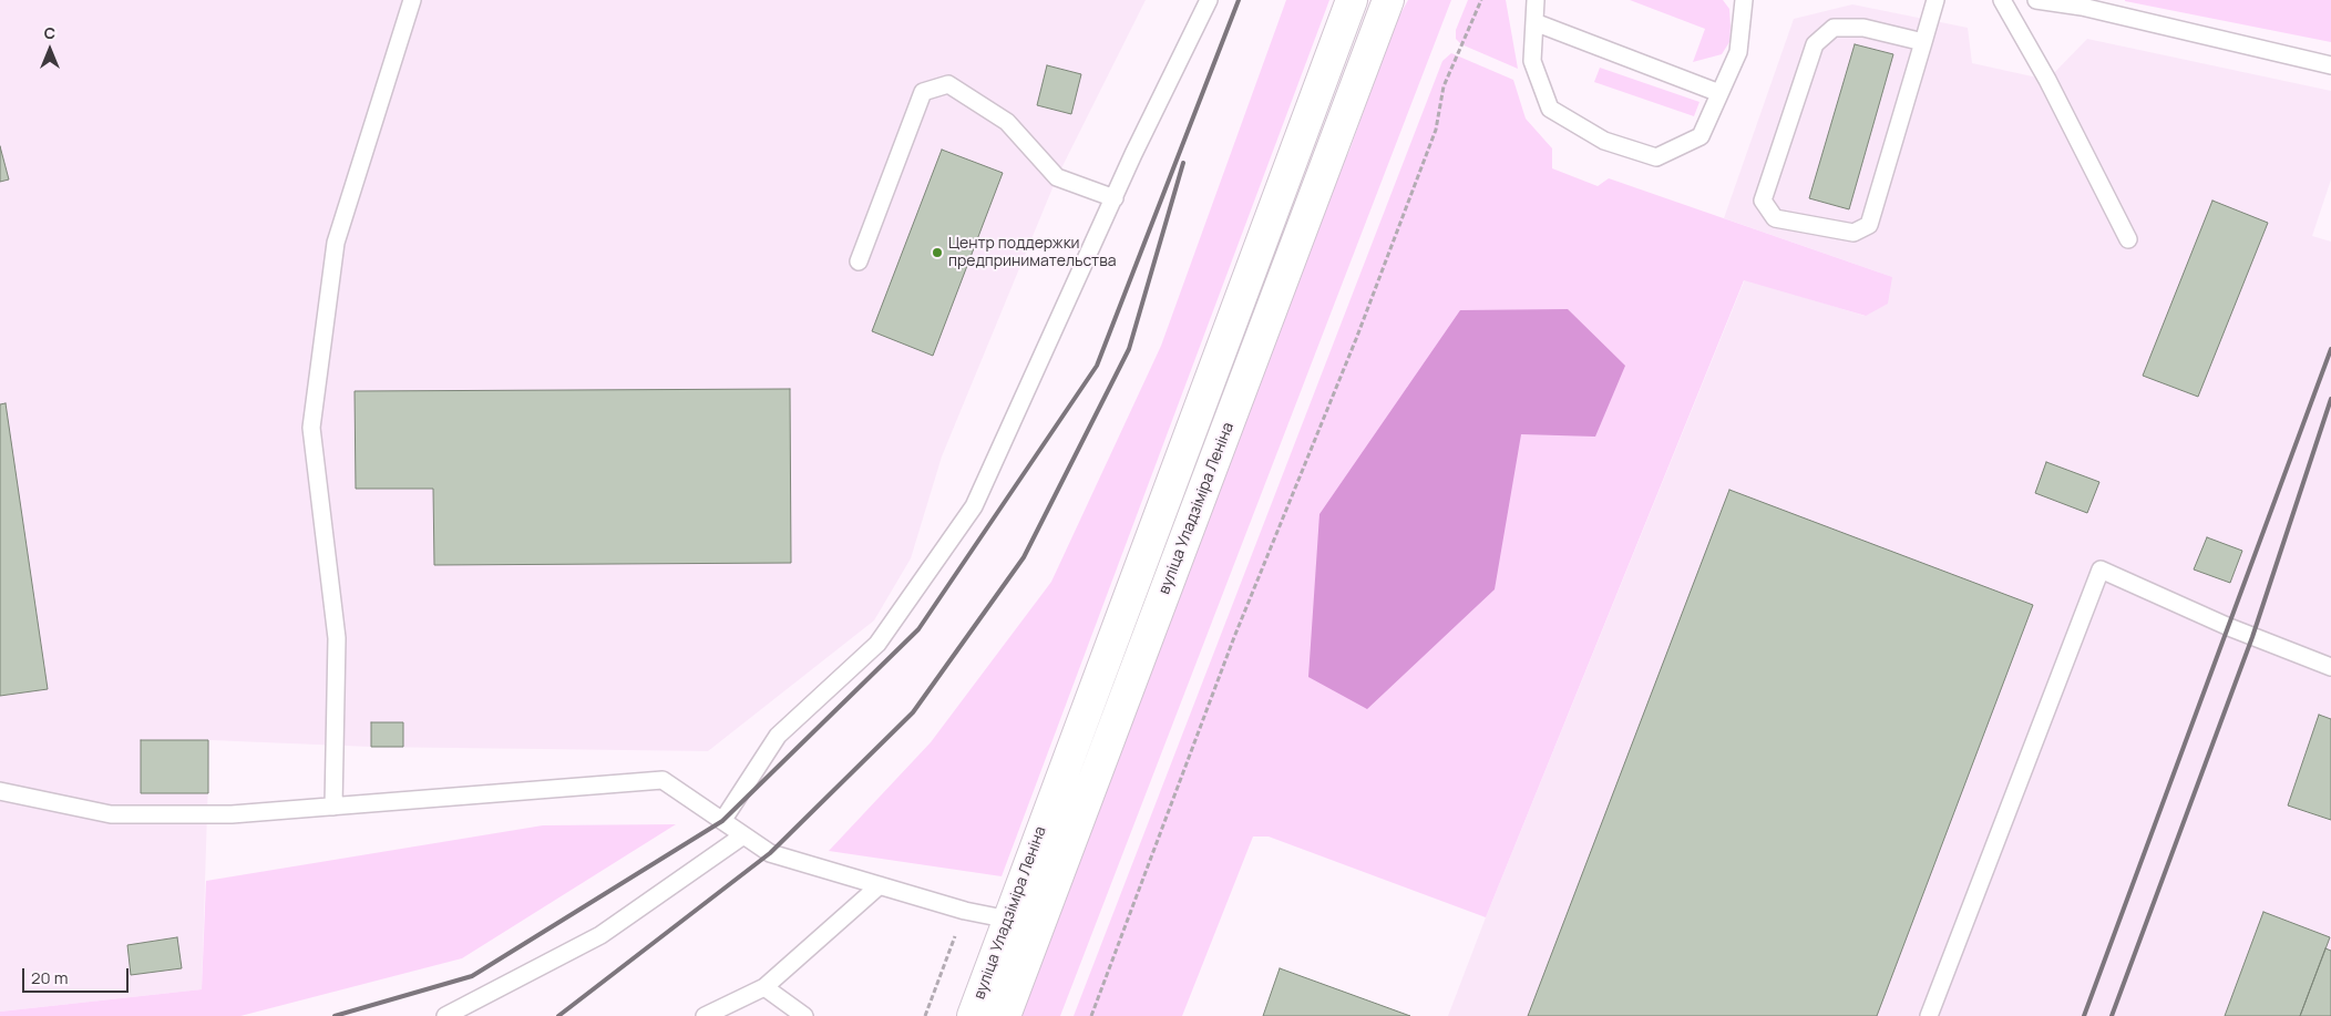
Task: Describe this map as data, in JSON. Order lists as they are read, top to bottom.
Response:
{
  "streets": {
    "main road": ["вуліца Уладзіміра Леніна"]
  },
  "places": ["Центр поддержки предпринимательства"],
  "scale_bar": "20 m",
  "north": "top"
}
